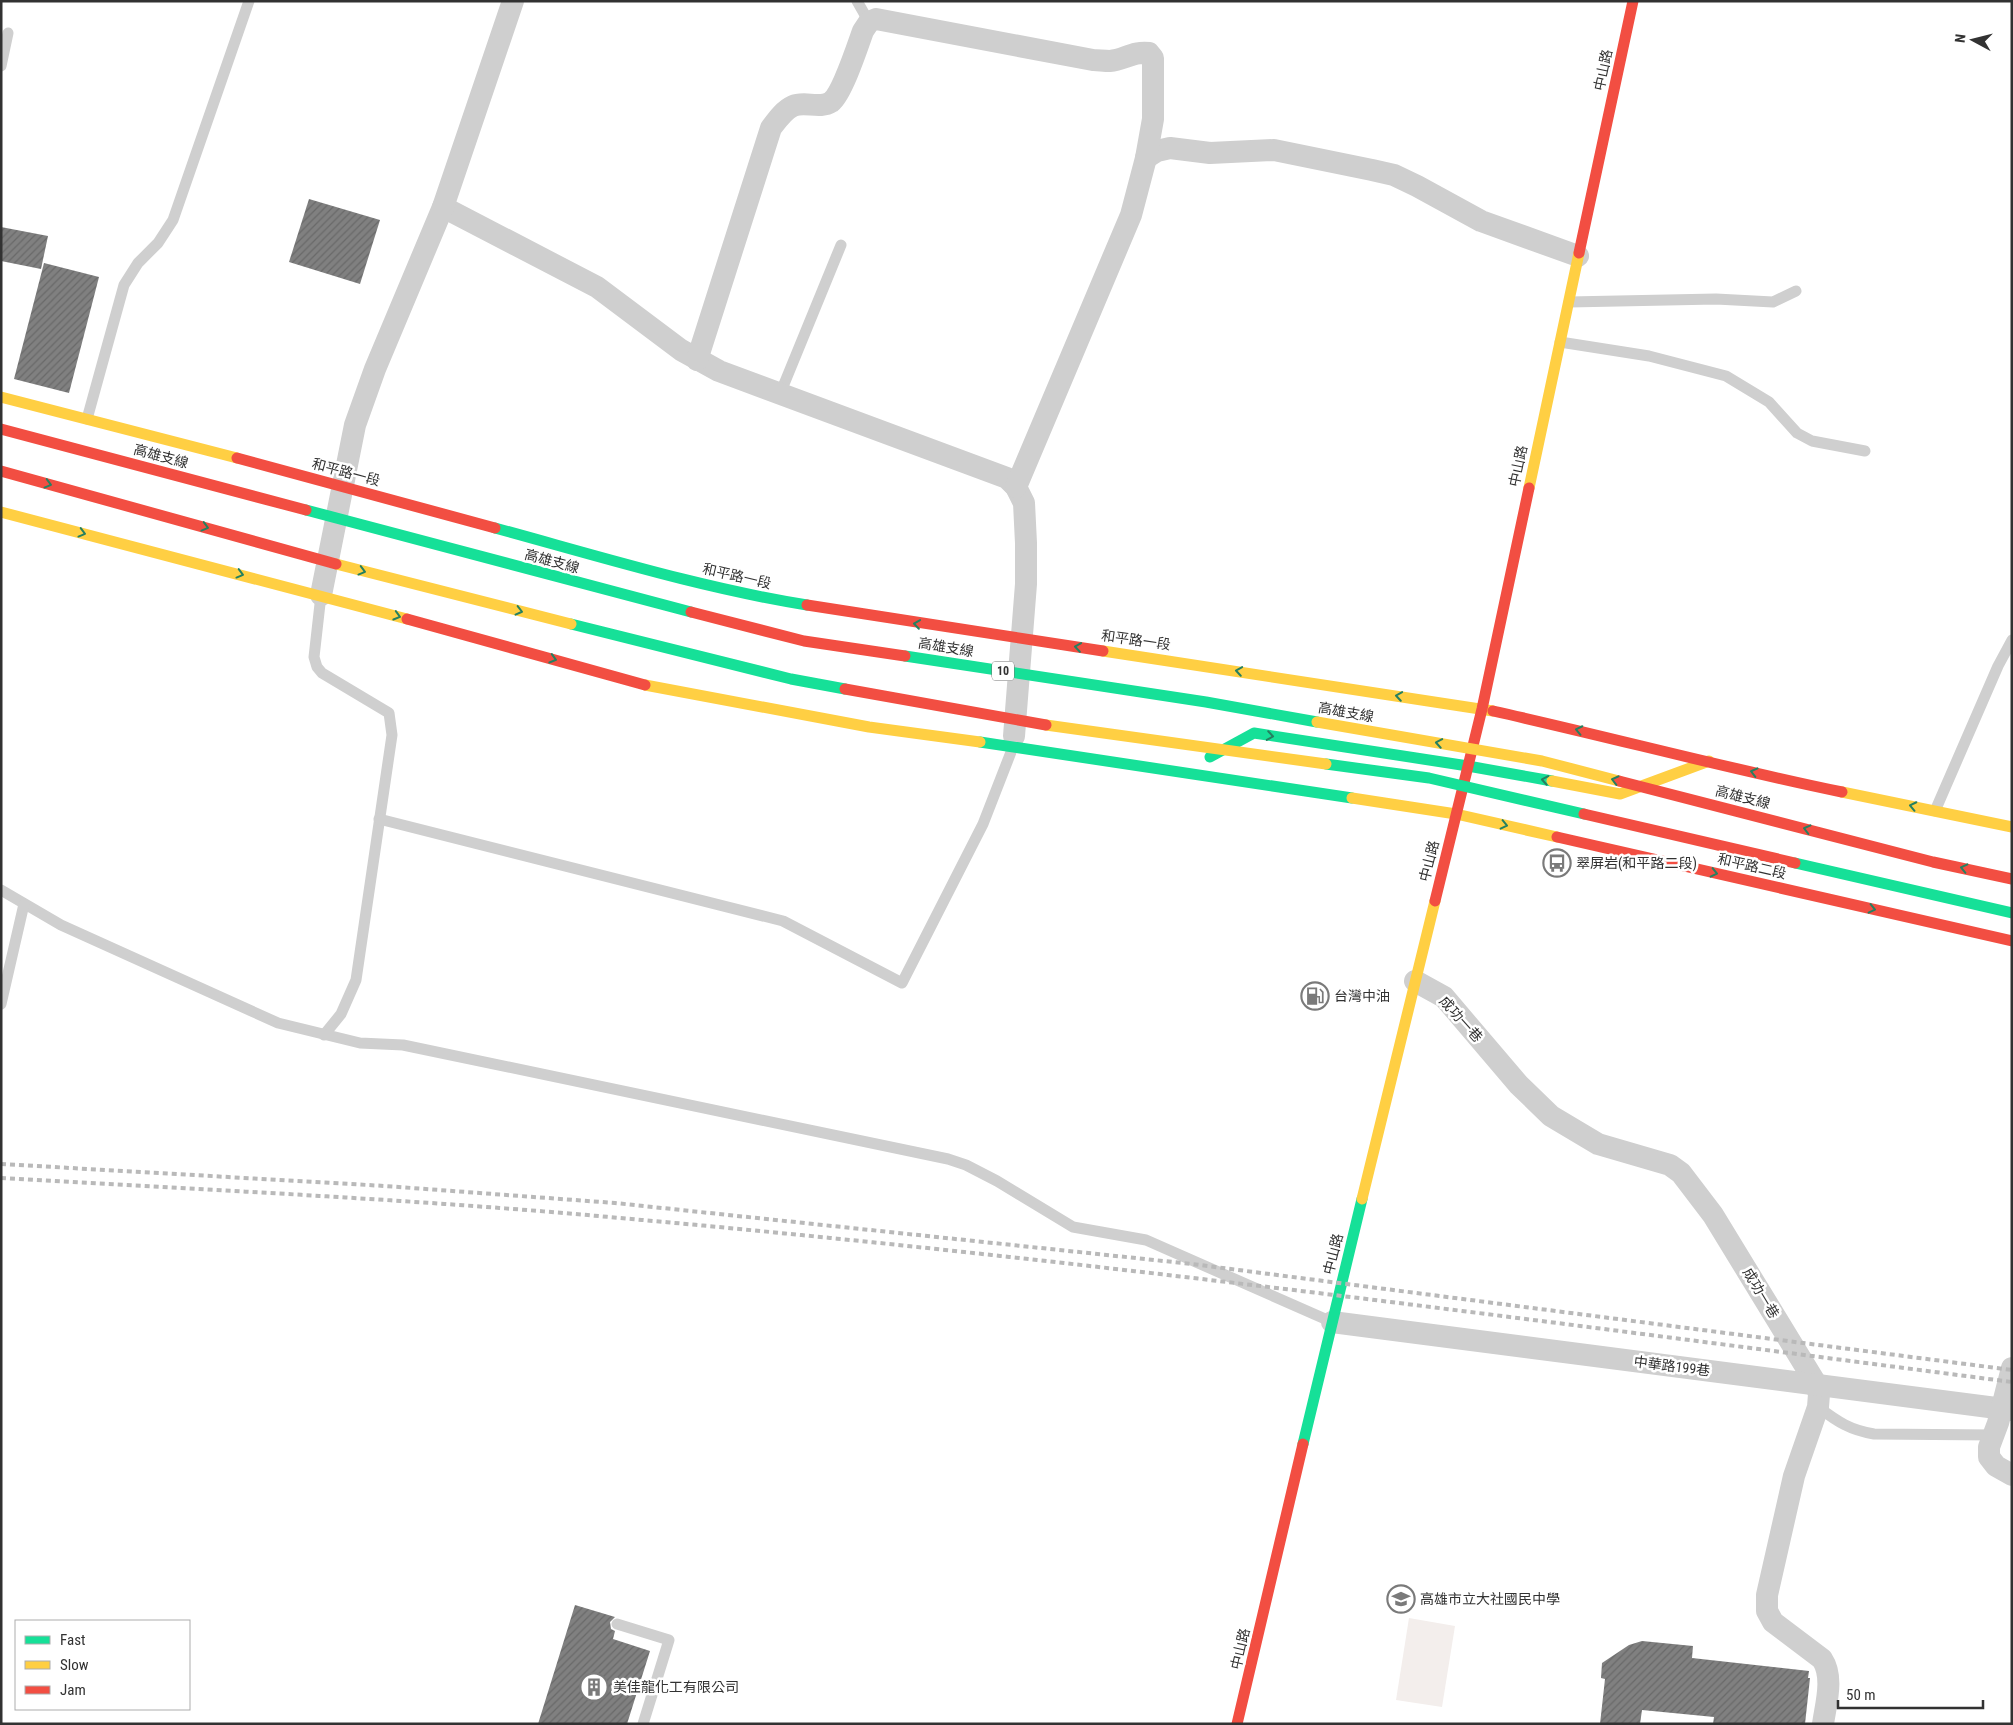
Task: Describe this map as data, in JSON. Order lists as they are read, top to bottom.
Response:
{
  "streets": {
    "main road": [
      "中山路",
      "高雄支線",
      "和平路一段",
      "10",
      "和平路二段"
    ],
    "street": ["成功一巷", "中華路199巷"]
  },
  "crossings": [
    ["中山路", "和平路一段"],
    ["中山路", "和平路二段"],
    ["中山路", "成功一巷"],
    ["中山路", "中華路199巷"],
    ["成功一巷", "中華路199巷"]
  ],
  "places": {
    "bus stop": ["翠屏岩(和平路二段)"],
    "fuel station": ["台灣中油"],
    "school or university": ["高雄市立大社國民中學"],
    "building": ["美佳龍化工有限公司"]
  },
  "legend": ["Fast", "Slow", "Jam"],
  "scale_bar": "50 m",
  "north": "left"
}
